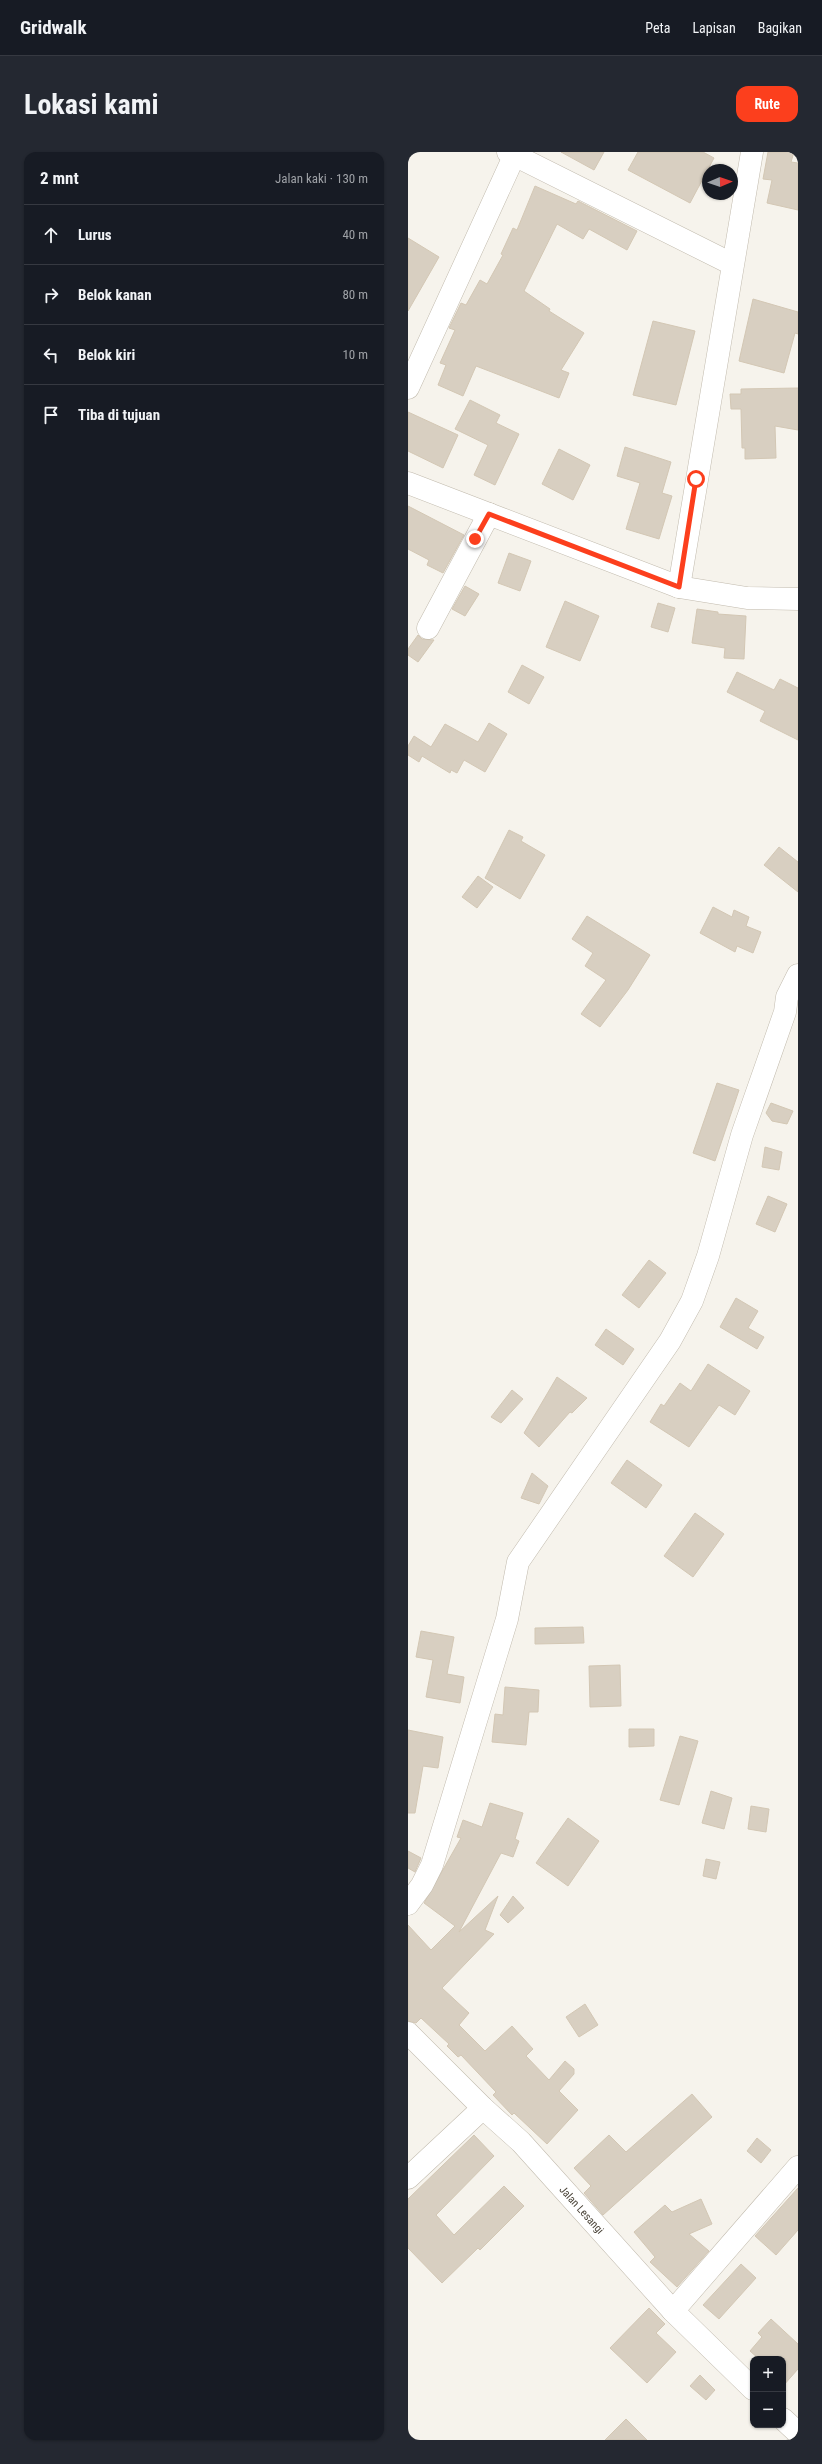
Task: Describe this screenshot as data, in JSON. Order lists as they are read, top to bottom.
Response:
{
  "streets": {
    "street": ["Jalan Lesangi"]
  },
  "north": "right",
  "page": {
    "header": "Gridwalk",
    "nav": ["Peta", "Lapisan", "Bagikan"],
    "buttons": "Rute",
    "title": "Lokasi kami",
    "heading": ["2 mnt", "Jalan kaki · 130 m"],
    "list": [
      ["Lurus", "40 m"],
      ["Belok kanan", "80 m"],
      ["Belok kiri", "10 m"],
      "Tiba di tujuan"
    ],
    "map_buttons": ["+", "−"]
  }
}
